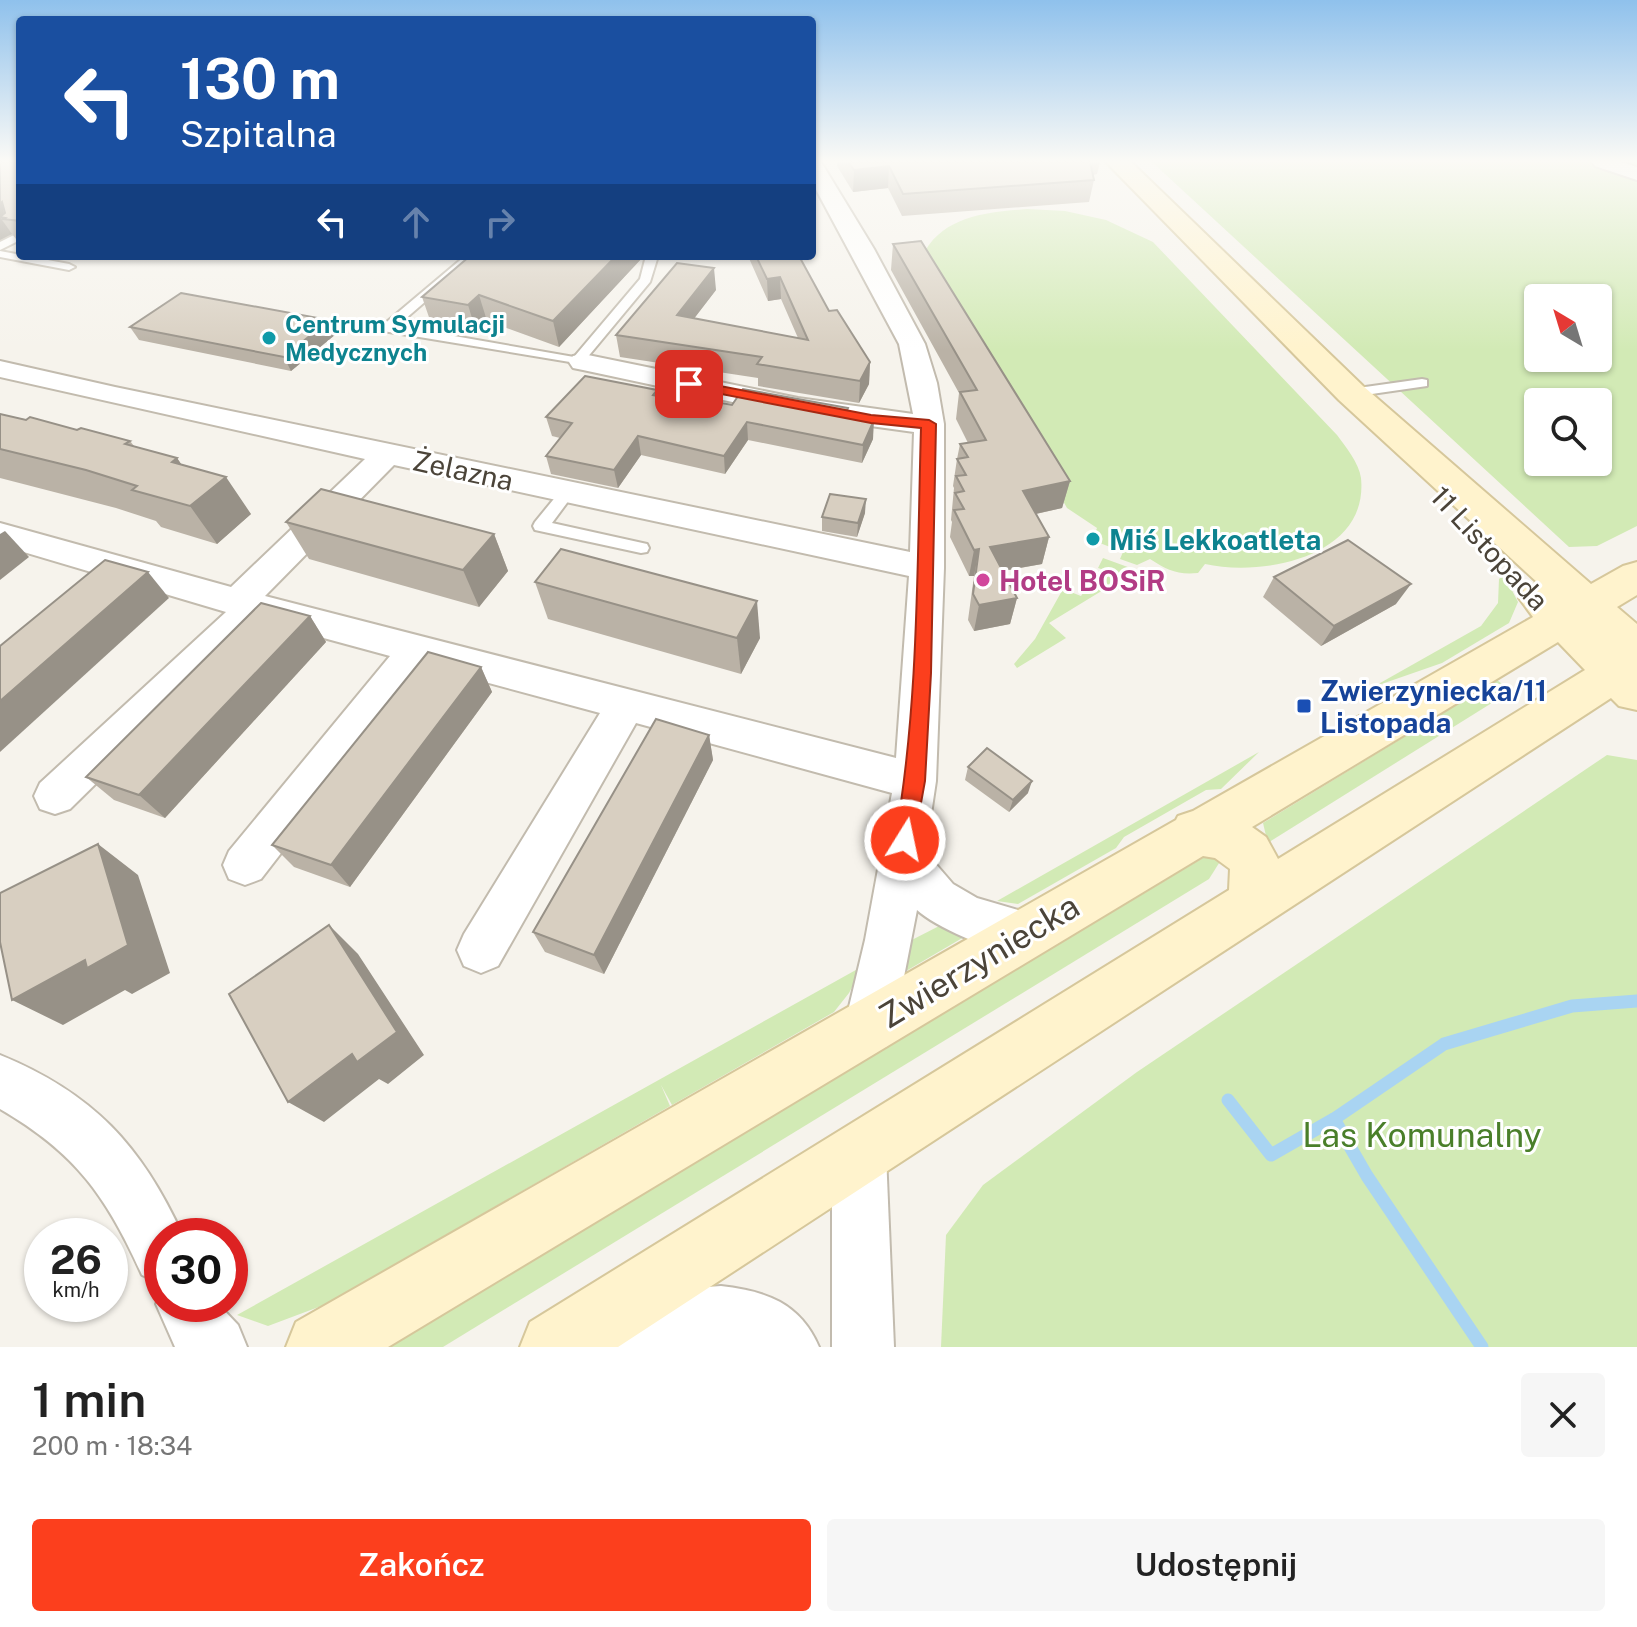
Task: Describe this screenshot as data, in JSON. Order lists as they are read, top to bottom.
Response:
{
  "streets": {
    "main road": ["11 Listopada", "Zwierzyniecka"],
    "street": ["Żelazna"]
  },
  "crossings": [
    ["11 Listopada", "Zwierzyniecka"]
  ],
  "parks": ["Las Komunalny"],
  "places": {
    "other": ["Centrum Symulacji Medycznych", "Miś Lekkoatleta", "Hotel BOSiR"],
    "transit": ["Zwierzyniecka/11 Listopada"]
  },
  "north": "top left",
  "page": {
    "turn": ["130 m", "Szpitalna"],
    "speed": "26 km/h",
    "limit": "30",
    "heading": ["1 min", "200 m · 18:34"],
    "buttons": ["Zakończ", "Udostępnij"]
  }
}
